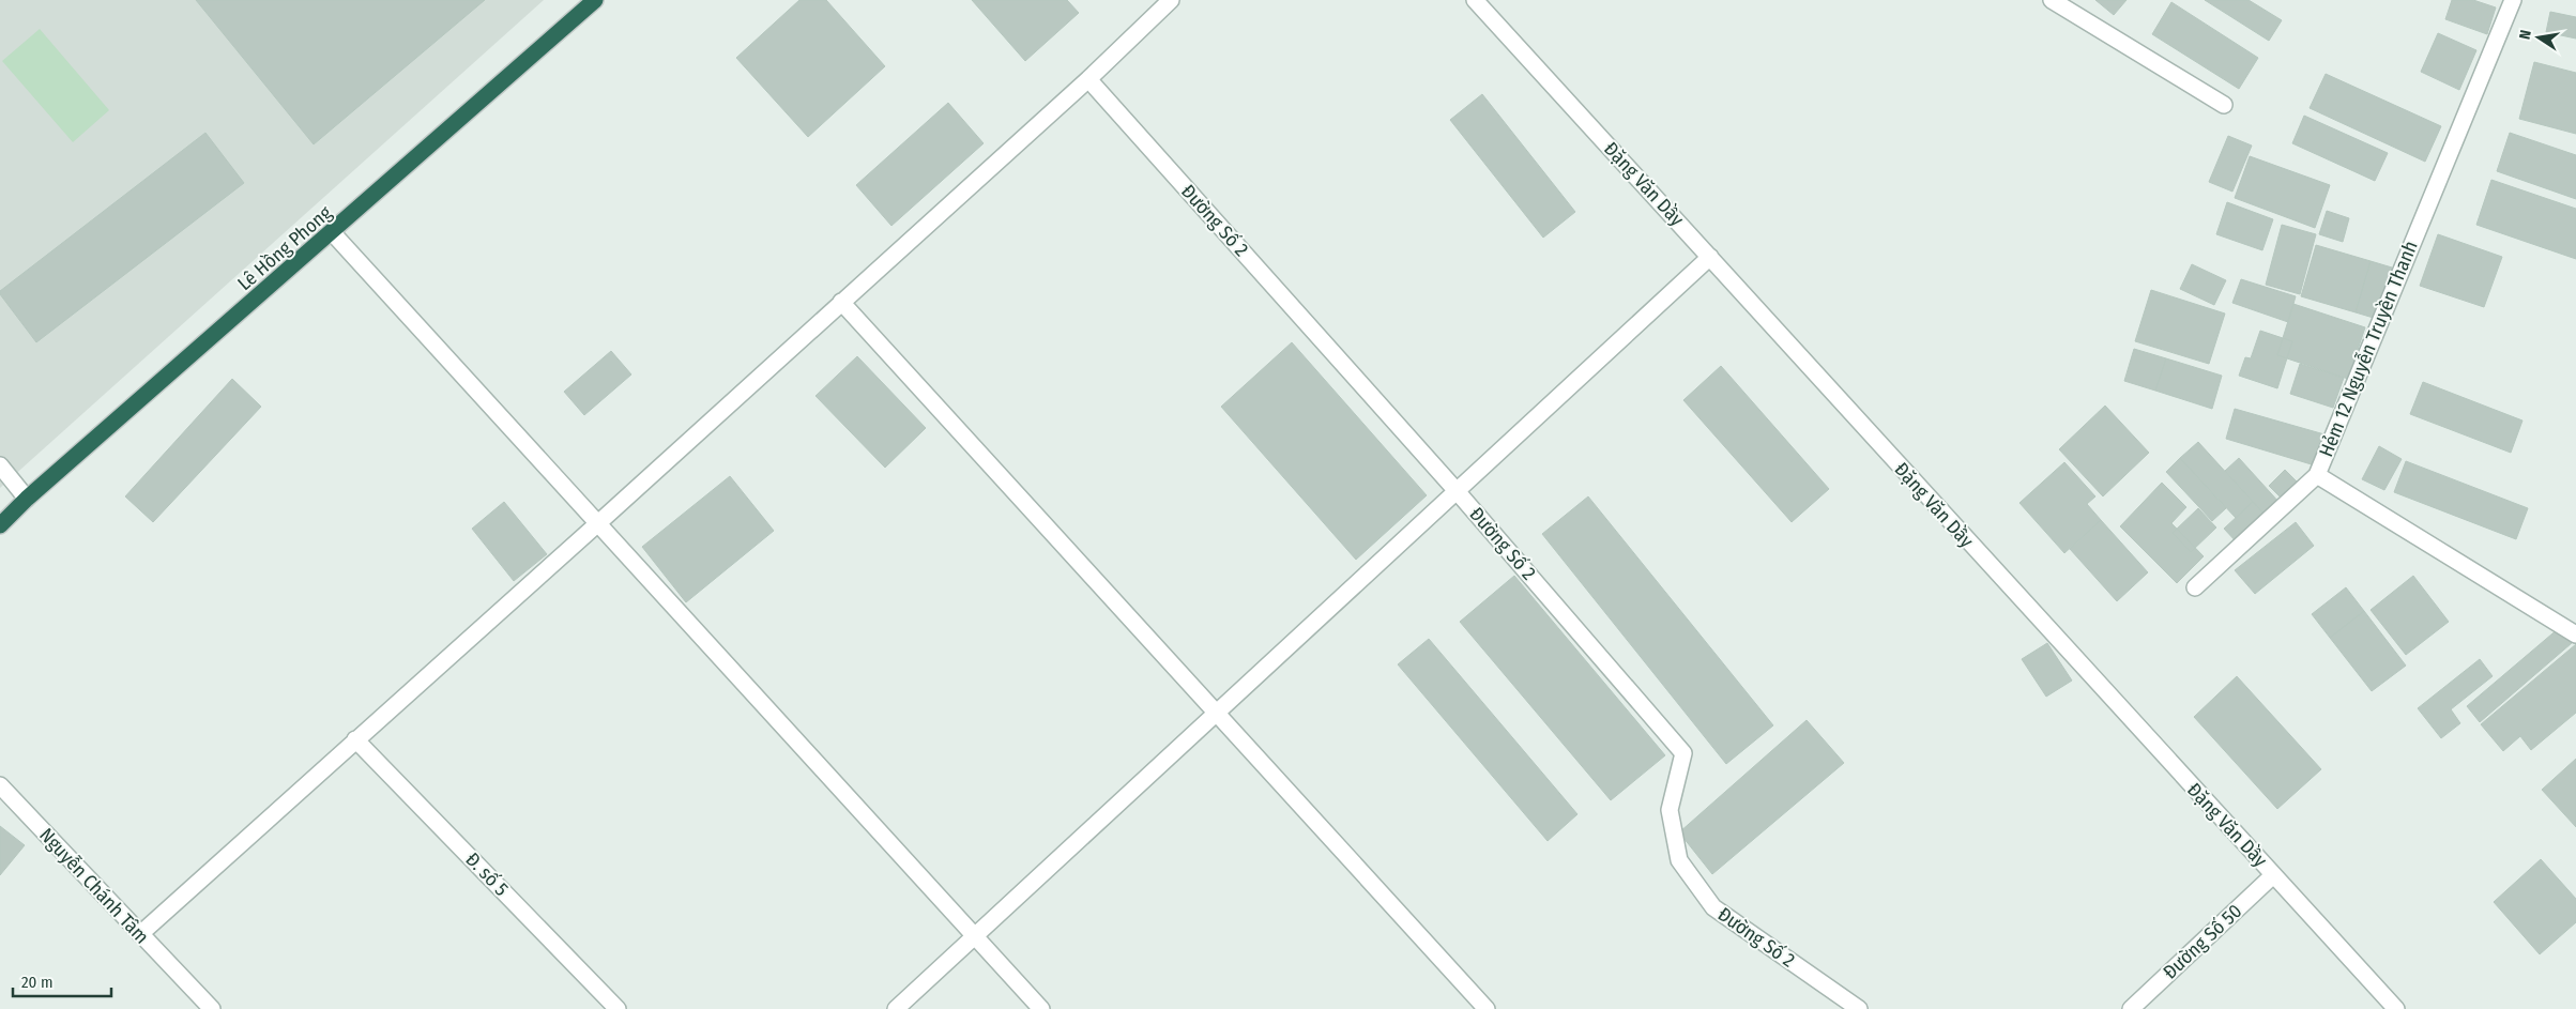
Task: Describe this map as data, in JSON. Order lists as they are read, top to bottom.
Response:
{
  "streets": {
    "highway": ["Lê Hồng Phong"],
    "street": [
      "Đặng Văn Dầy",
      "Đường Số 2",
      "Hẻm 12 Nguyễn Truyền Thanh",
      "Đ. số 5",
      "Nguyễn Chánh Tâm",
      "Đường Số 50"
    ]
  },
  "crossings": [
    ["Đặng Văn Dầy", "Đường Số 50"]
  ],
  "scale_bar": "20 m",
  "north": "left"
}
